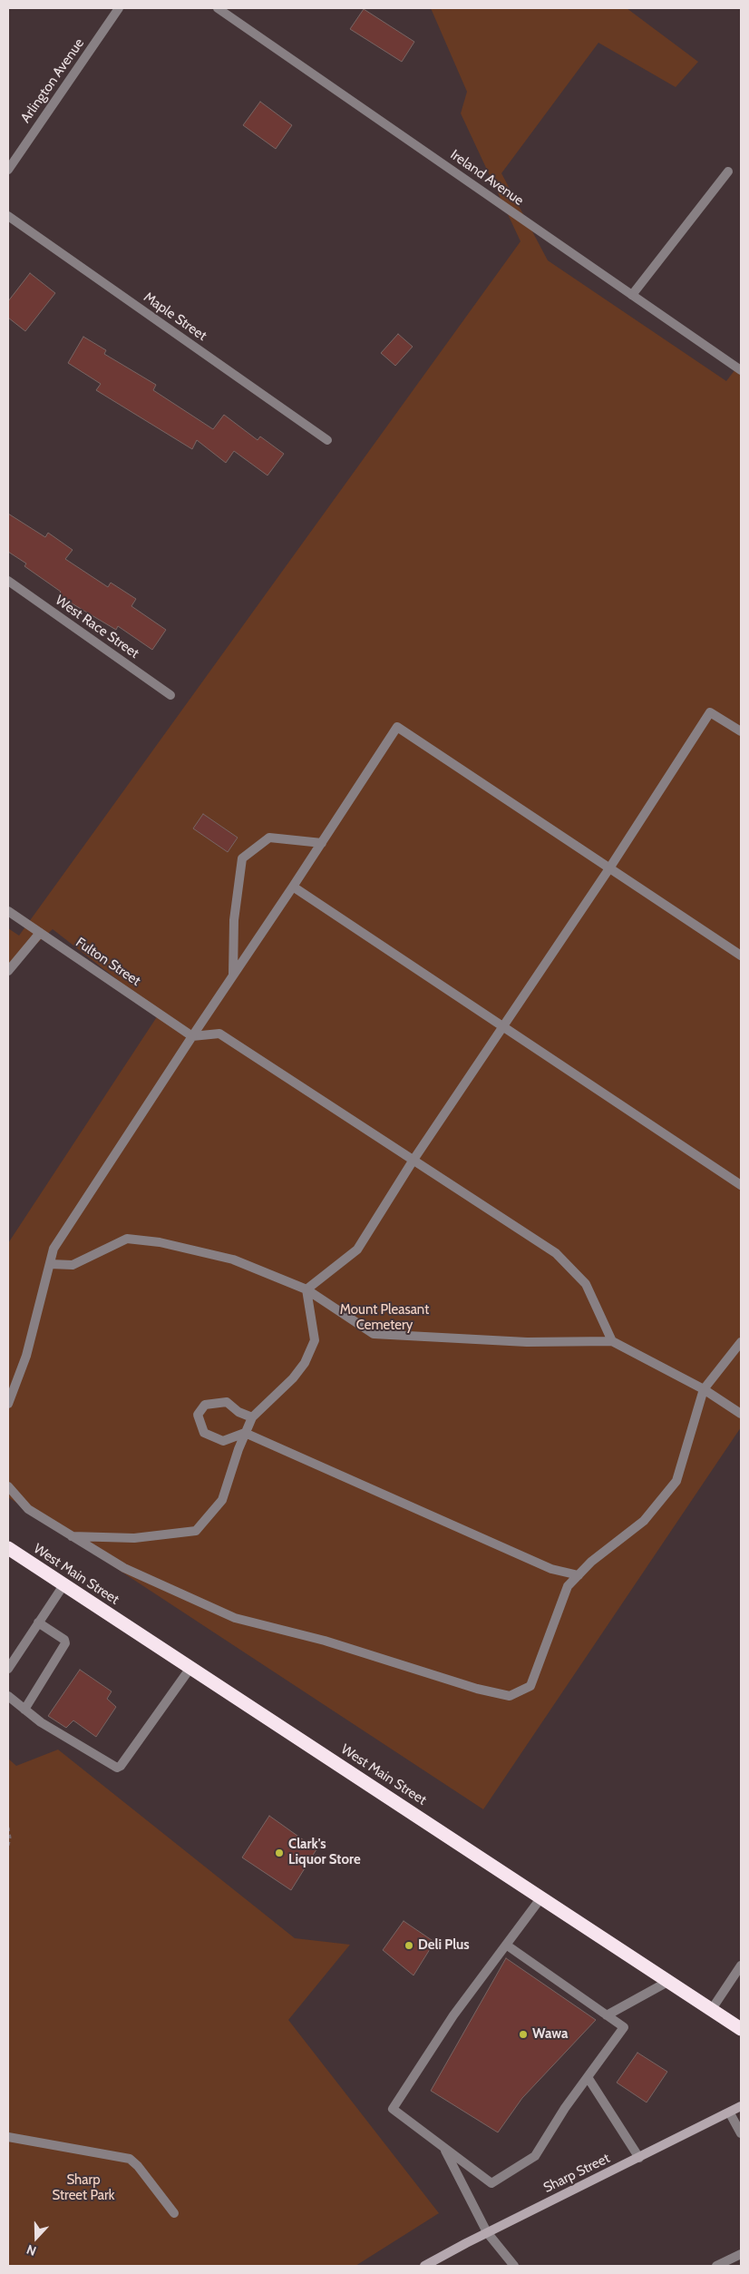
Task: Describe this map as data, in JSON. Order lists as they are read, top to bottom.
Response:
{
  "streets": {
    "highway": ["West Main Street"],
    "street": [
      "Arlington Avenue",
      "Ireland Avenue",
      "Maple Street",
      "West Race Street",
      "Fulton Street",
      "Sharp Street"
    ]
  },
  "parks": ["Mount Pleasant Cemetery", "Sharp Street Park"],
  "places": ["Clark's Liquor Store", "Deli Plus", "Wawa"],
  "north": "bottom"
}
